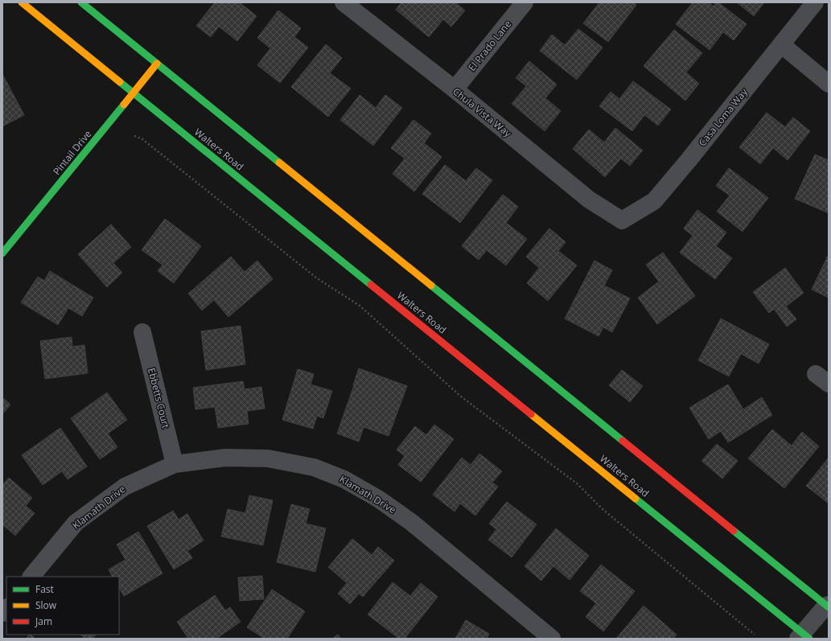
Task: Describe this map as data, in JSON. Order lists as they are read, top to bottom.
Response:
{
  "streets": {
    "main road": ["Walters Road", "Pintail Drive"],
    "street": [
      "El Prado Lane",
      "Chula Vista Way",
      "Casa Loma Way",
      "Ebbetts Court",
      "Klamath Drive"
    ]
  },
  "crossings": [
    ["El Prado Lane", "Chula Vista Way"],
    ["Chula Vista Way", "Casa Loma Way"],
    ["Walters Road", "Pintail Drive"],
    ["Ebbetts Court", "Klamath Drive"]
  ],
  "legend": ["Fast", "Slow", "Jam"]
}
